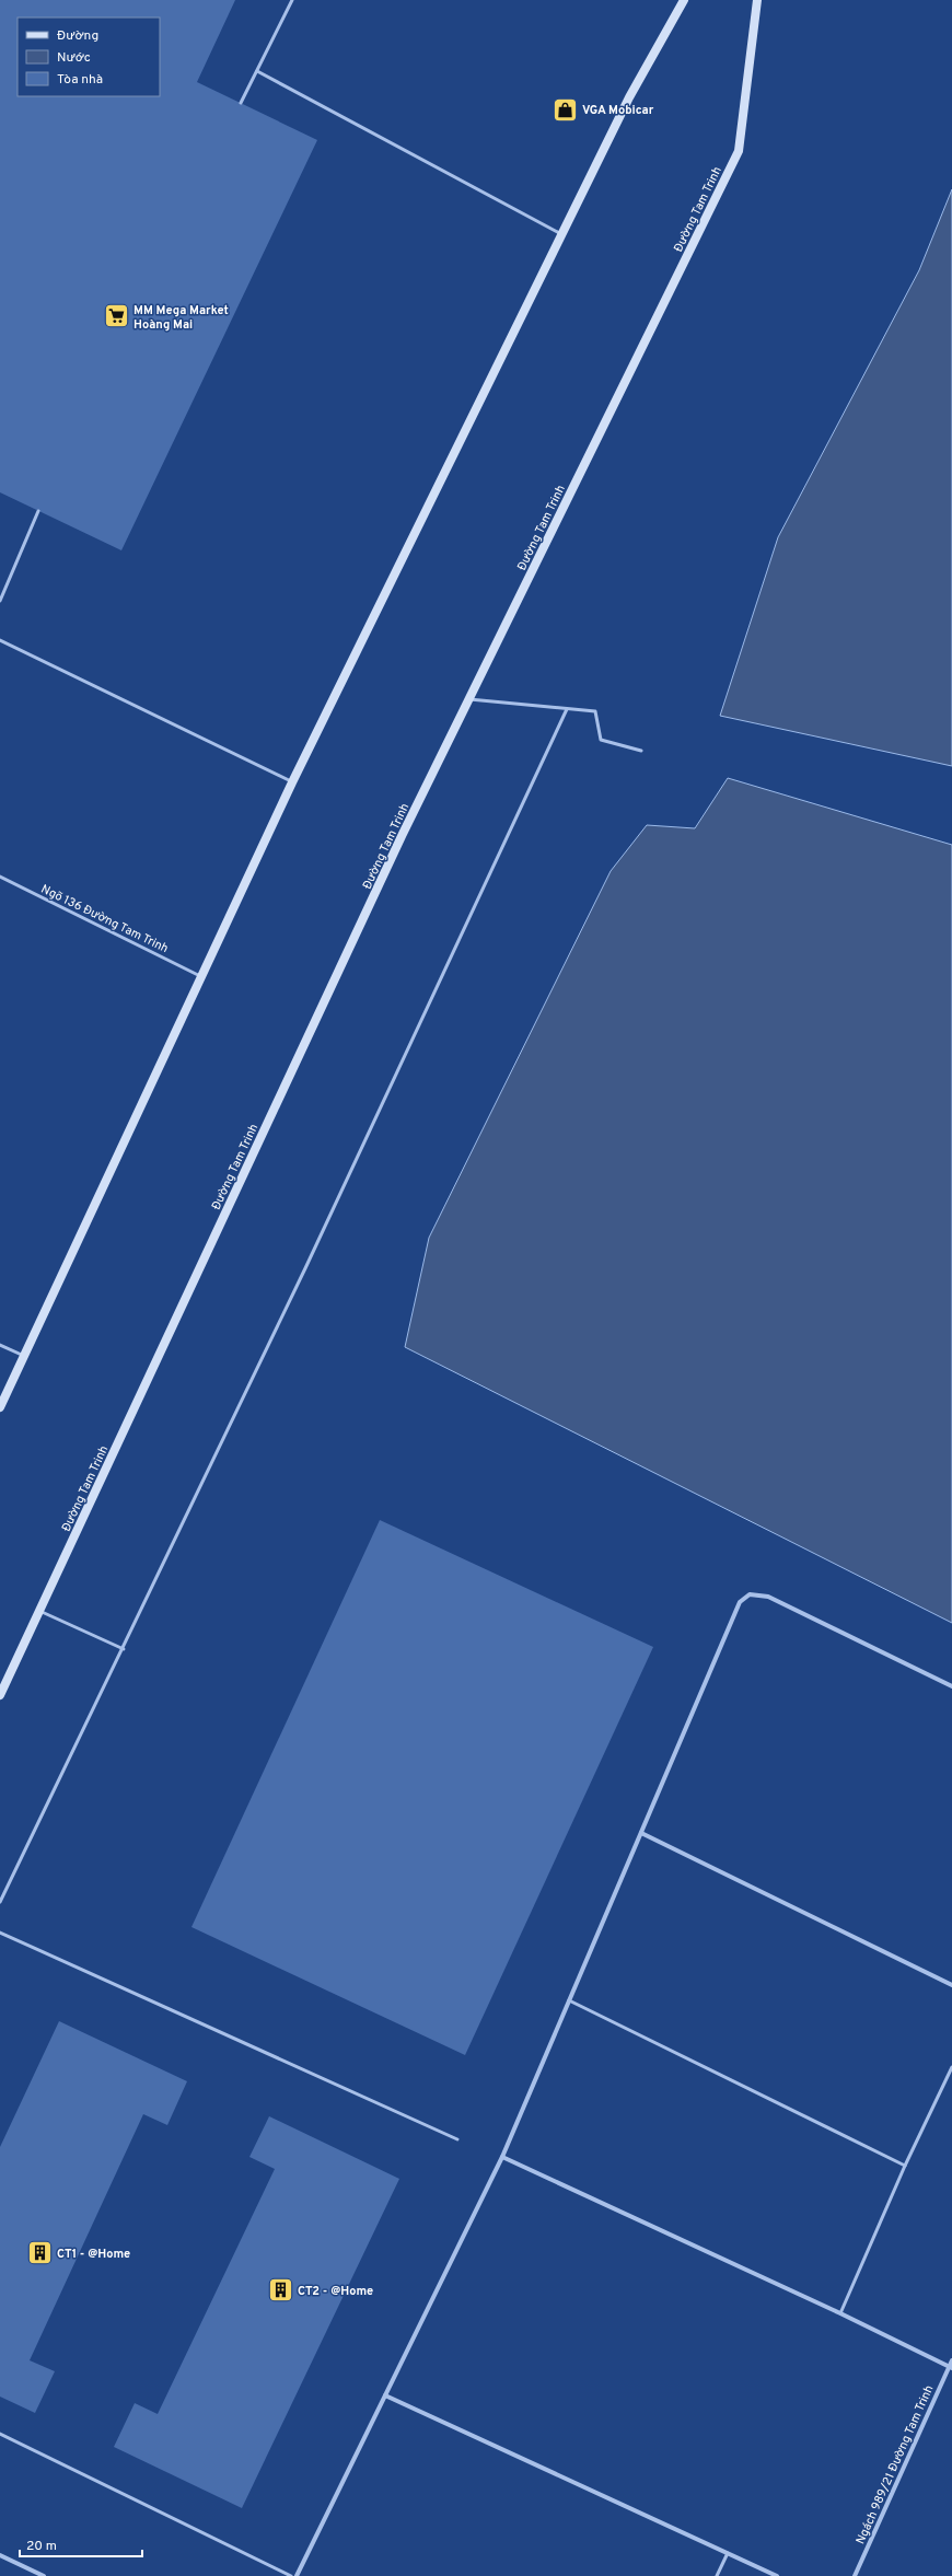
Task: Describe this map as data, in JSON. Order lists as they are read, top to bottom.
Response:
{
  "streets": {
    "main road": ["Đường Tam Trinh"],
    "street": ["Ngách 989/21 Đường Tam Trinh"],
    "lane": ["Ngõ 136 Đường Tam Trinh"]
  },
  "places": {
    "shop": ["VGA Mobicar"],
    "supermarket": ["MM Mega Market Hoàng Mai"],
    "building": ["CT1 - @Home", "CT2 - @Home"]
  },
  "legend": ["Đường", "Nước", "Tòa nhà"],
  "scale_bar": "20 m"
}
